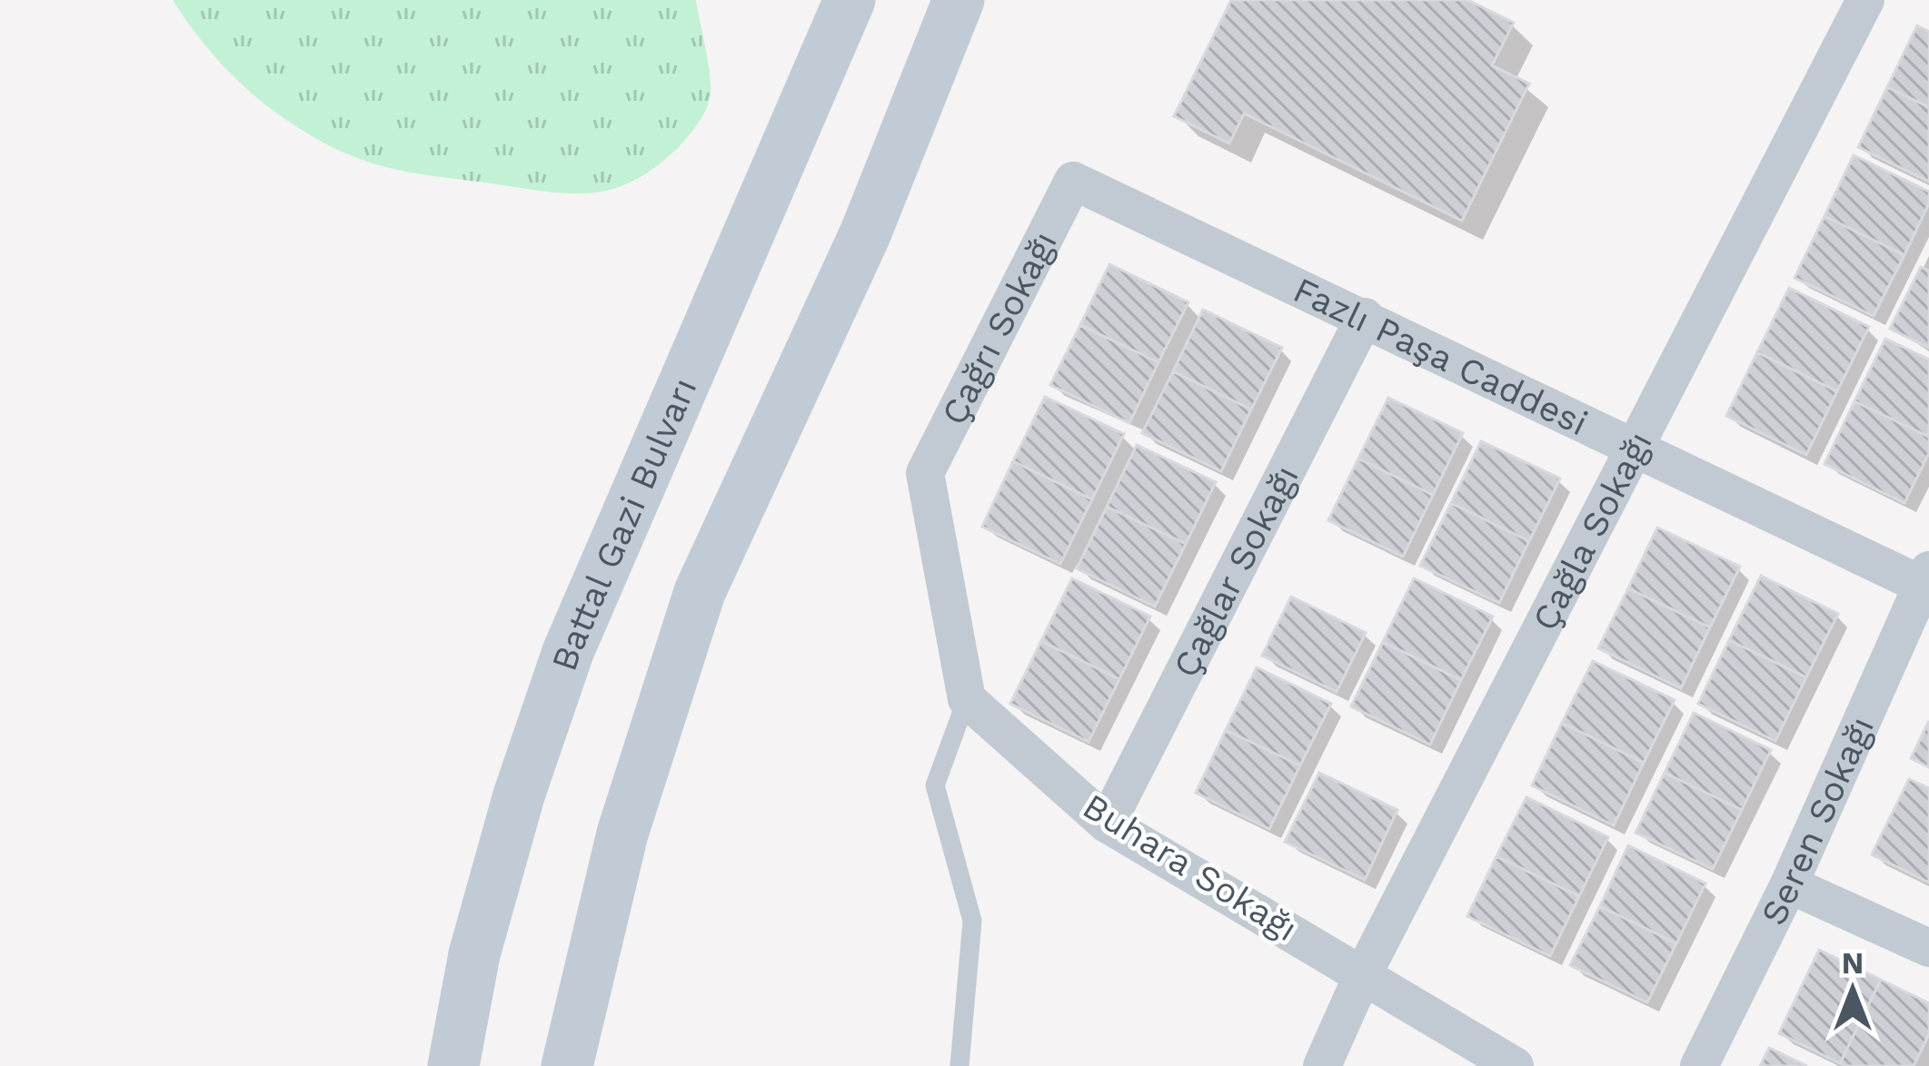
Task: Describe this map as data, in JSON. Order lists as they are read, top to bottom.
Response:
{
  "streets": {
    "street": [
      "Çağrı Sokağı",
      "Fazlı Paşa Caddesi",
      "Battal Gazi Bulvarı",
      "Çağla Sokağı",
      "Çağlar Sokağı",
      "Seren Sokağı",
      "Buhara Sokağı"
    ]
  },
  "crossings": [
    ["Çağrı Sokağı", "Fazlı Paşa Caddesi"],
    ["Çağrı Sokağı", "Buhara Sokağı"],
    ["Fazlı Paşa Caddesi", "Çağla Sokağı"],
    ["Fazlı Paşa Caddesi", "Çağlar Sokağı"],
    ["Fazlı Paşa Caddesi", "Seren Sokağı"],
    ["Çağla Sokağı", "Buhara Sokağı"],
    ["Çağlar Sokağı", "Buhara Sokağı"]
  ],
  "north": "top"
}
